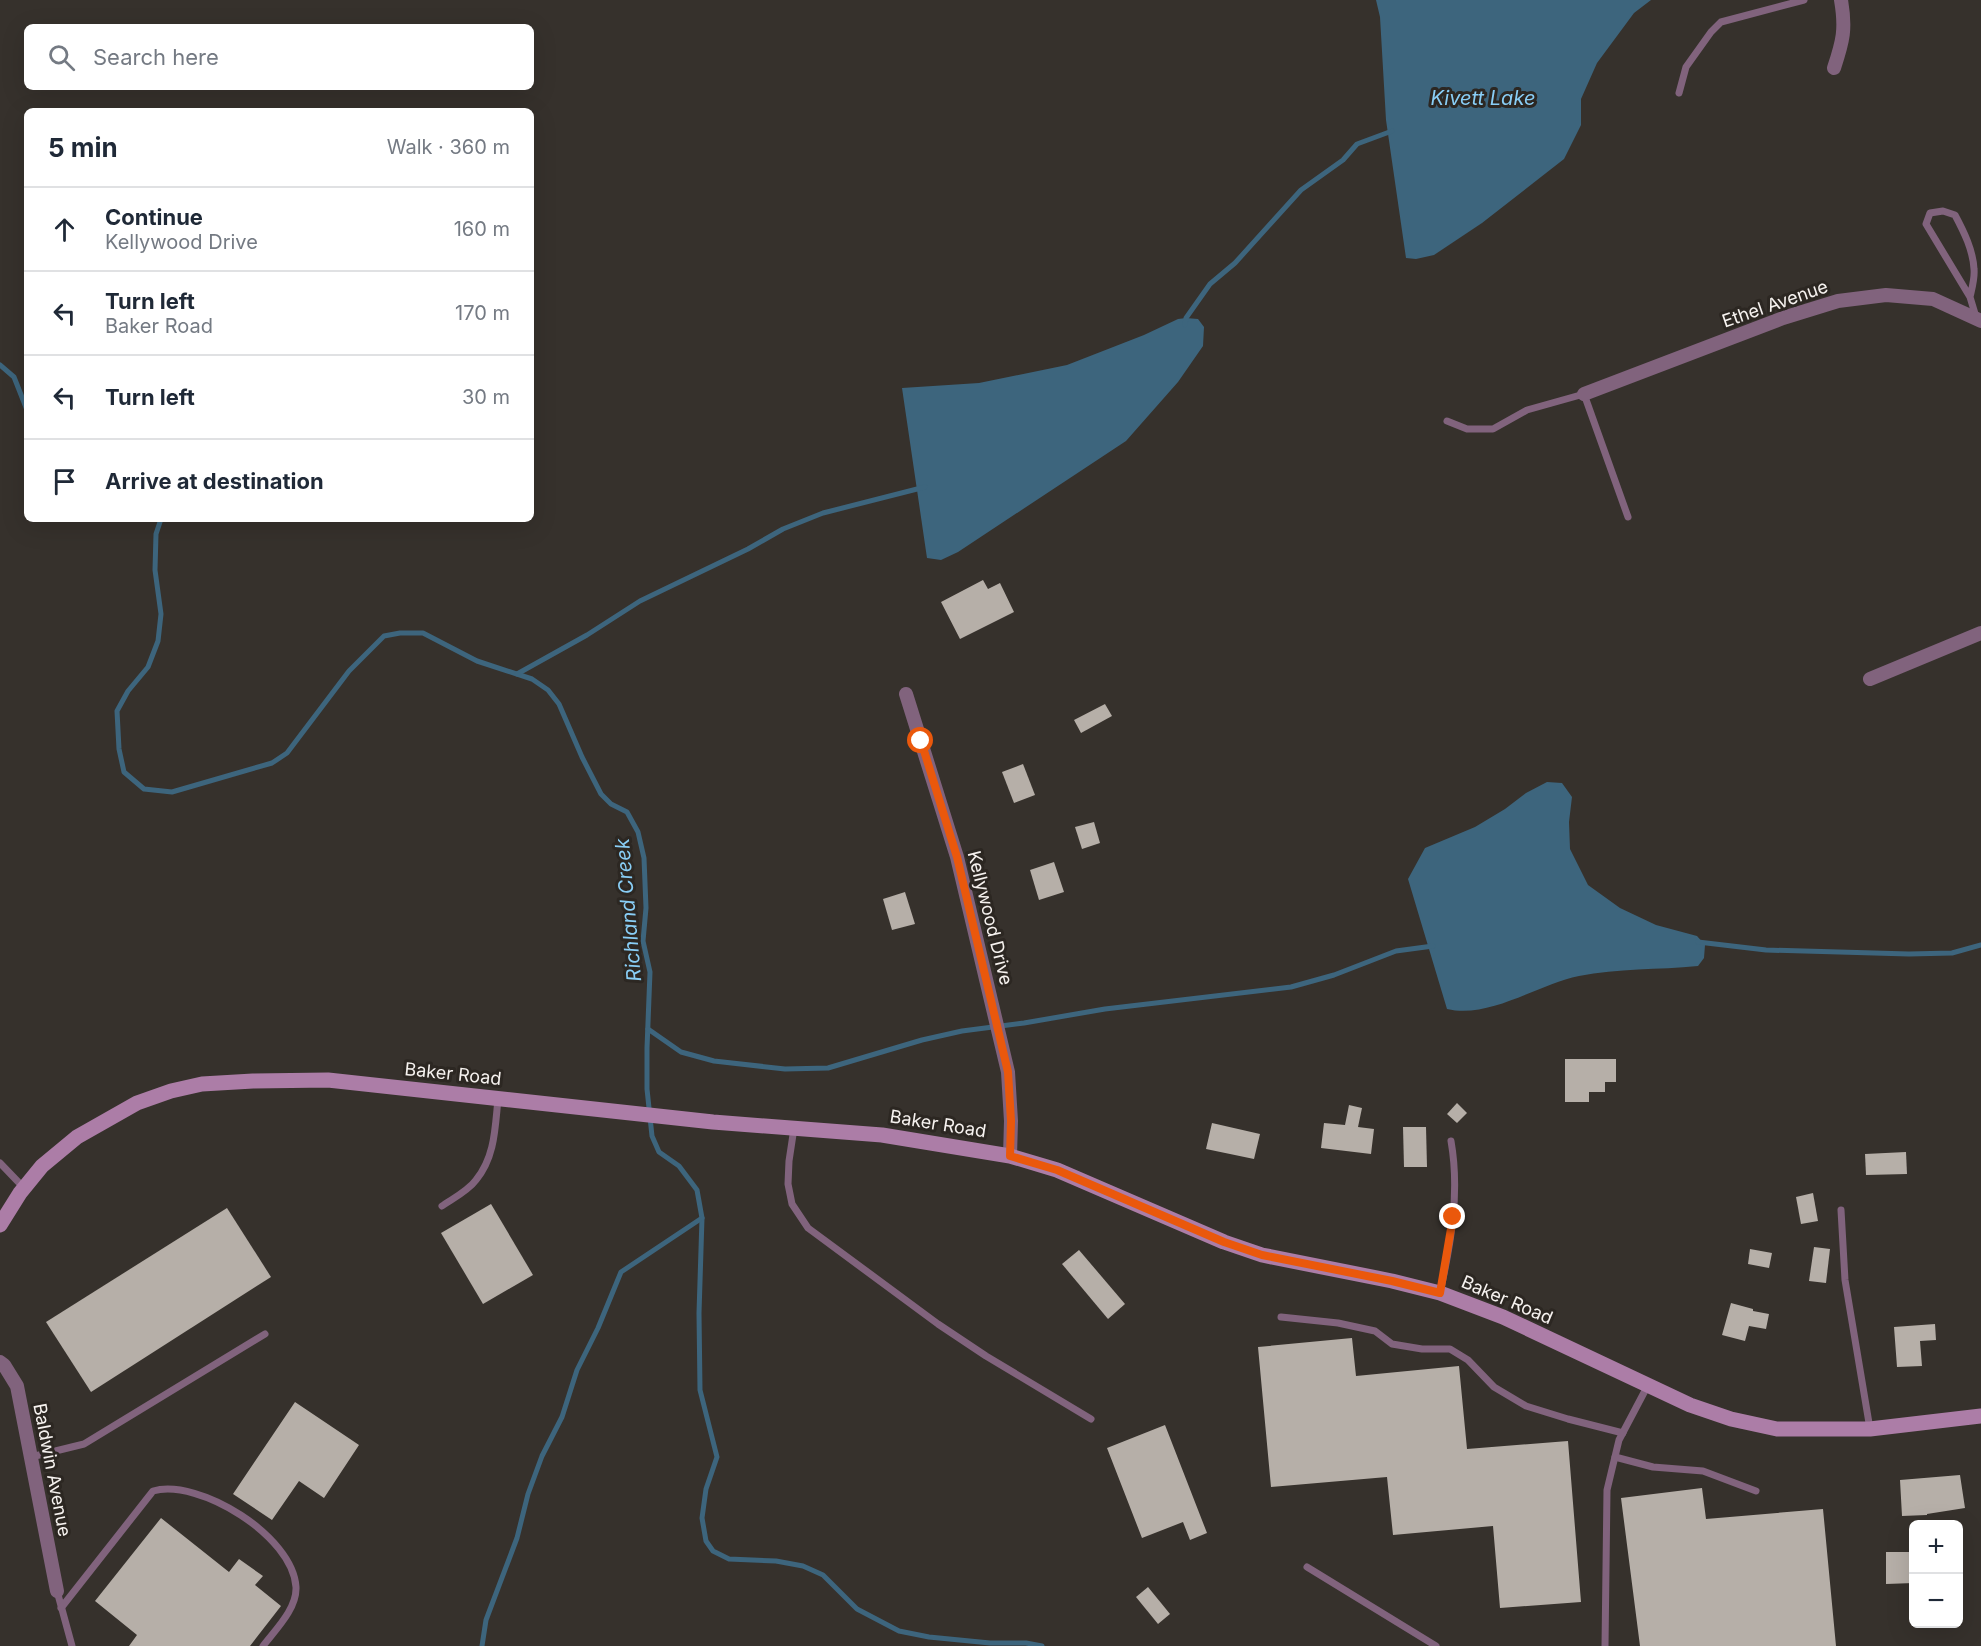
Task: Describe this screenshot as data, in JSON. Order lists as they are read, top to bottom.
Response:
{
  "streets": {
    "street": [
      "Ethel Avenue",
      "Kellywood Drive",
      "Baker Road",
      "Baldwin Avenue"
    ]
  },
  "crossings": [
    ["Kellywood Drive", "Baker Road"]
  ],
  "water": ["Kivett Lake", "Richland Creek"],
  "page": {
    "search": "Search here",
    "heading": ["5 min", "Walk · 360 m"],
    "list": [
      ["Continue", "Kellywood Drive", "160 m"],
      ["Turn left", "Baker Road", "170 m"],
      ["Turn left", "30 m"],
      "Arrive at destination"
    ],
    "map_buttons": ["+", "−"]
  }
}
